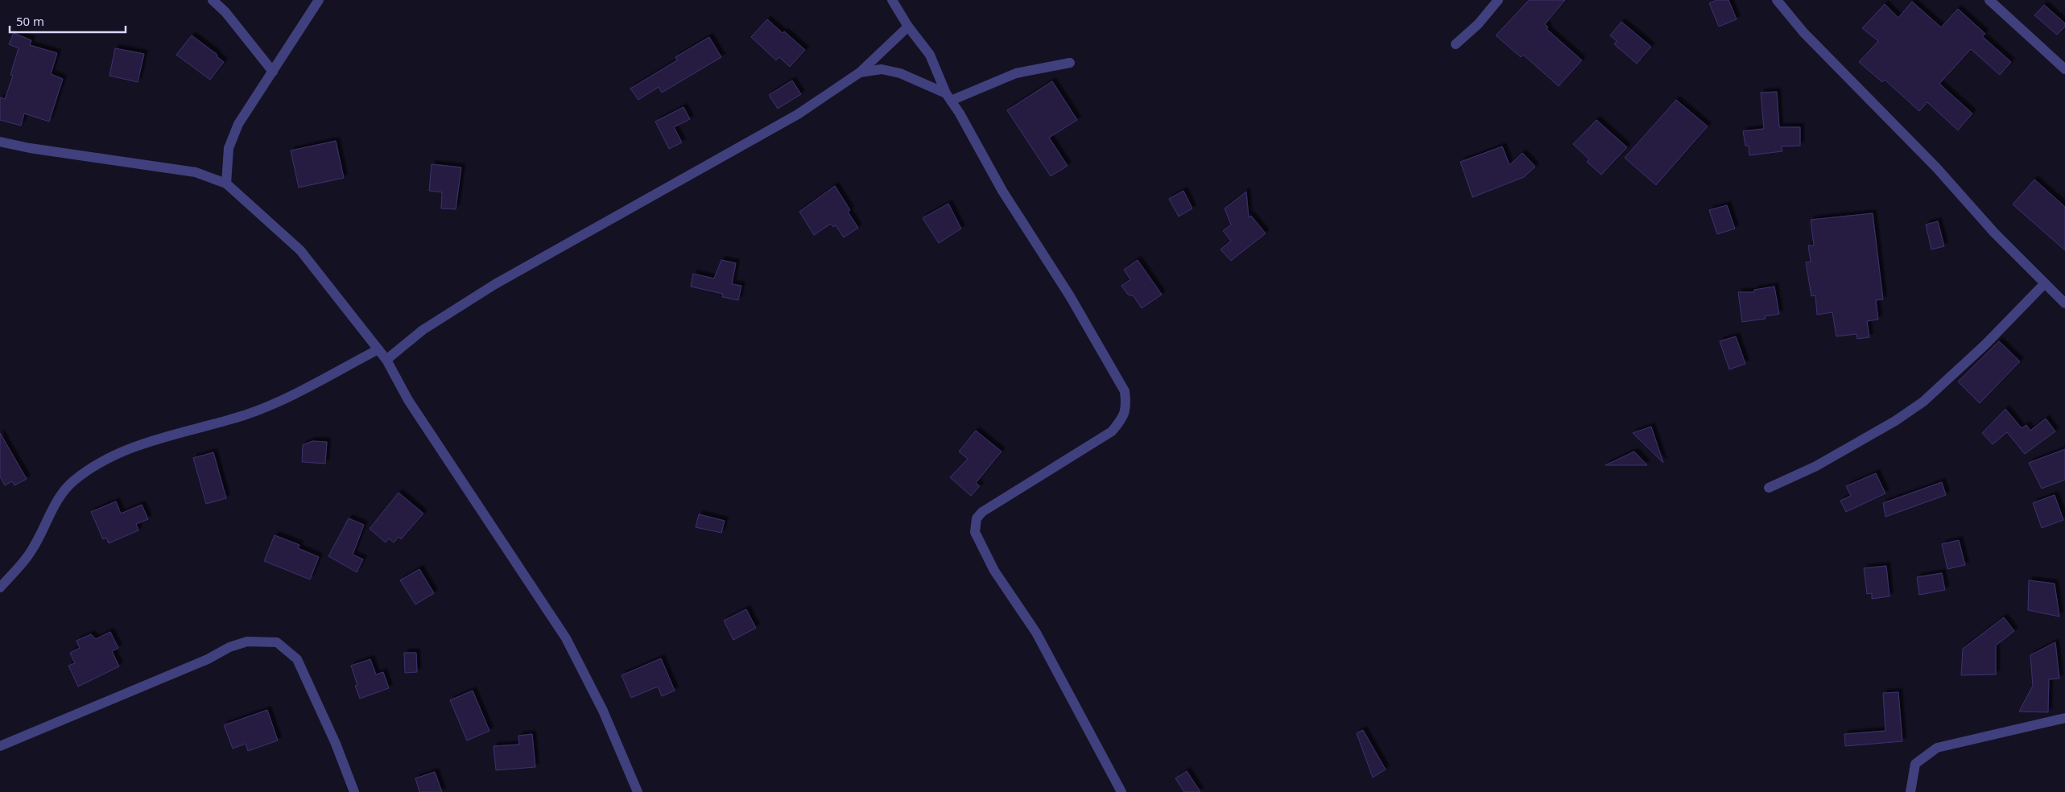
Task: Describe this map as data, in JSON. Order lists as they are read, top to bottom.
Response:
{
  "scale_bar": "50 m"
}
